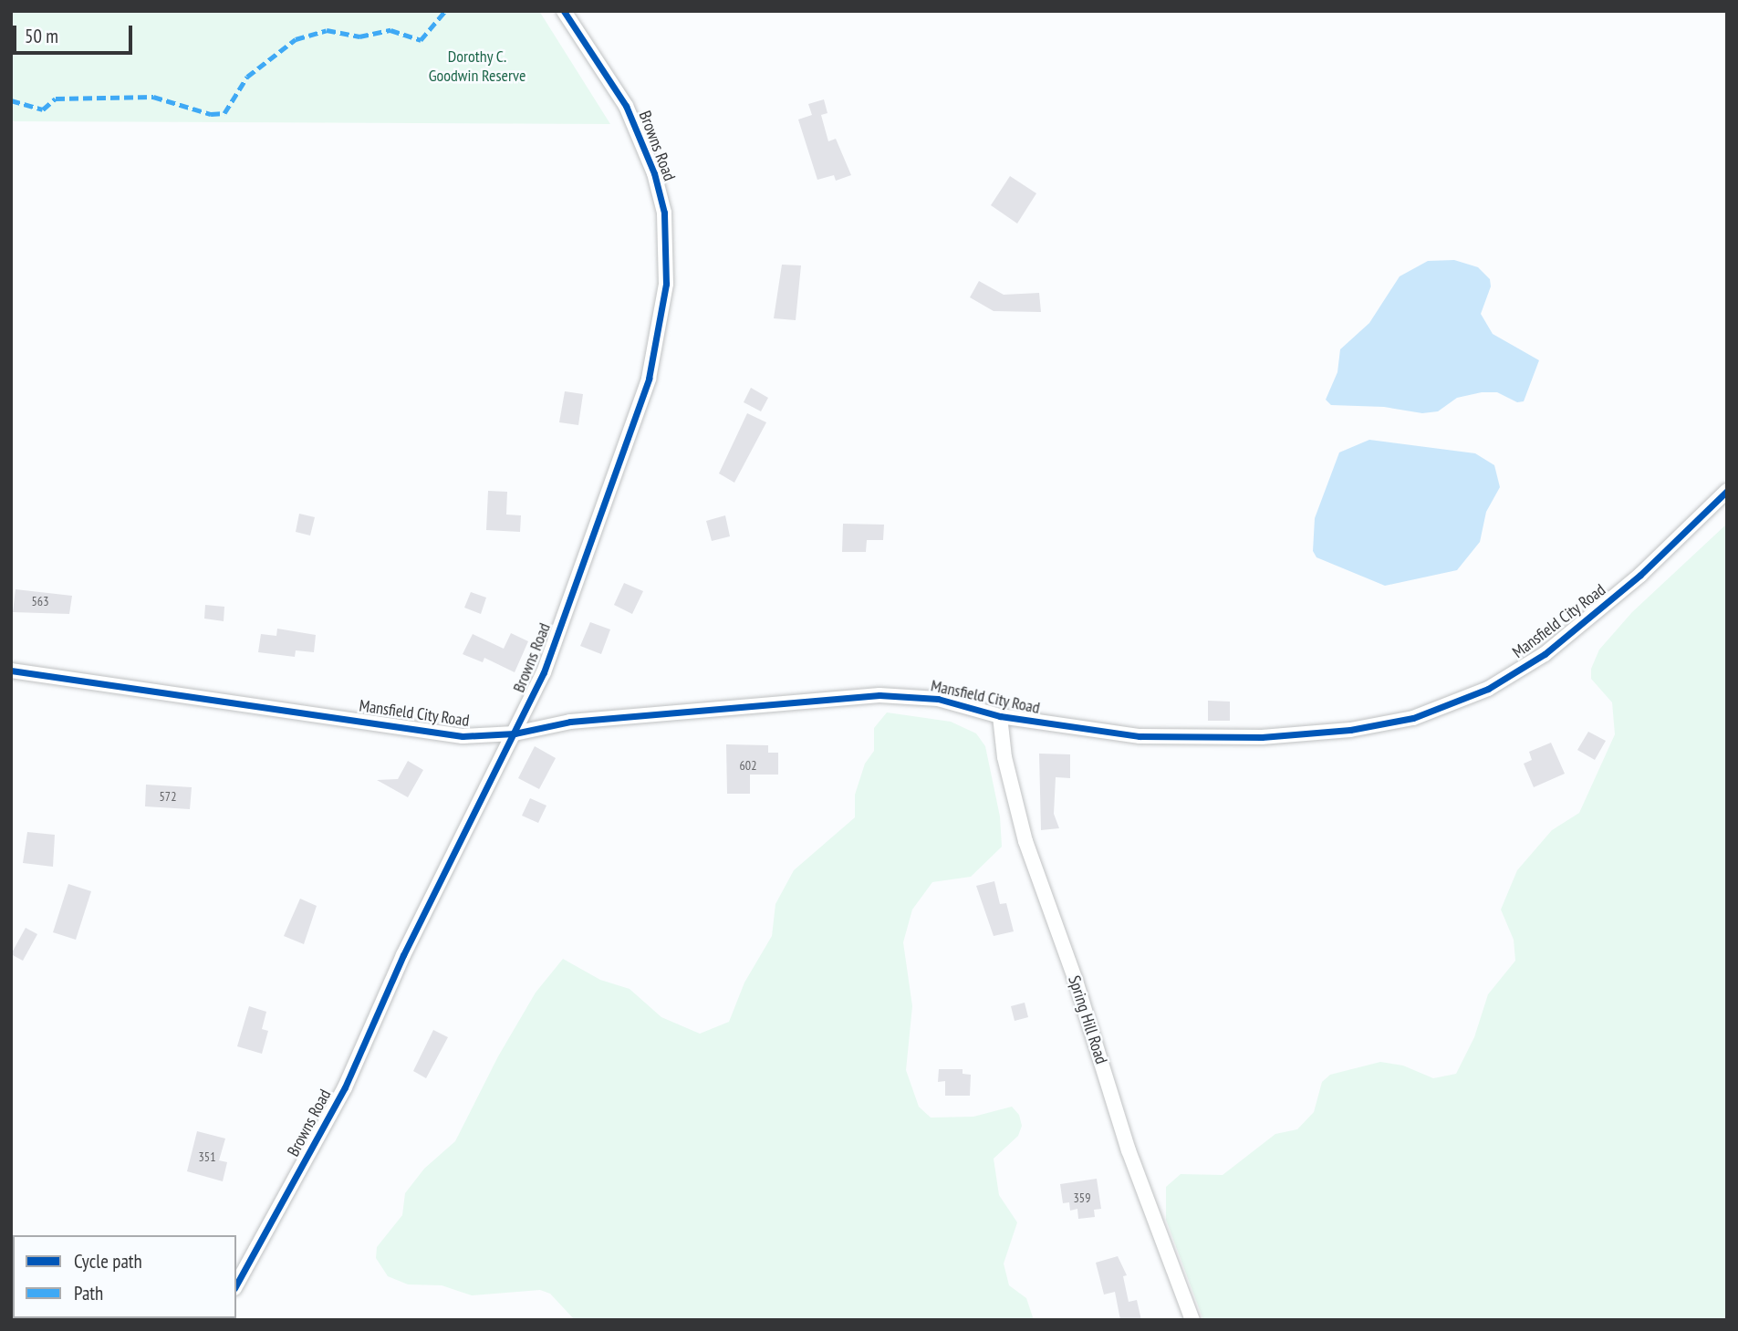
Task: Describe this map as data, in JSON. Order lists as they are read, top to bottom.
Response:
{
  "streets": {
    "street": ["Browns Road", "Mansfield City Road", "Spring Hill Road"]
  },
  "crossings": [
    ["Browns Road", "Mansfield City Road"],
    ["Mansfield City Road", "Spring Hill Road"]
  ],
  "parks": ["Dorothy C. Goodwin Reserve"],
  "house_numbers": [
    "563",
    "602",
    "572",
    "351",
    "359"
  ],
  "legend": ["Cycle path", "Path"],
  "scale_bar": "50 m"
}
